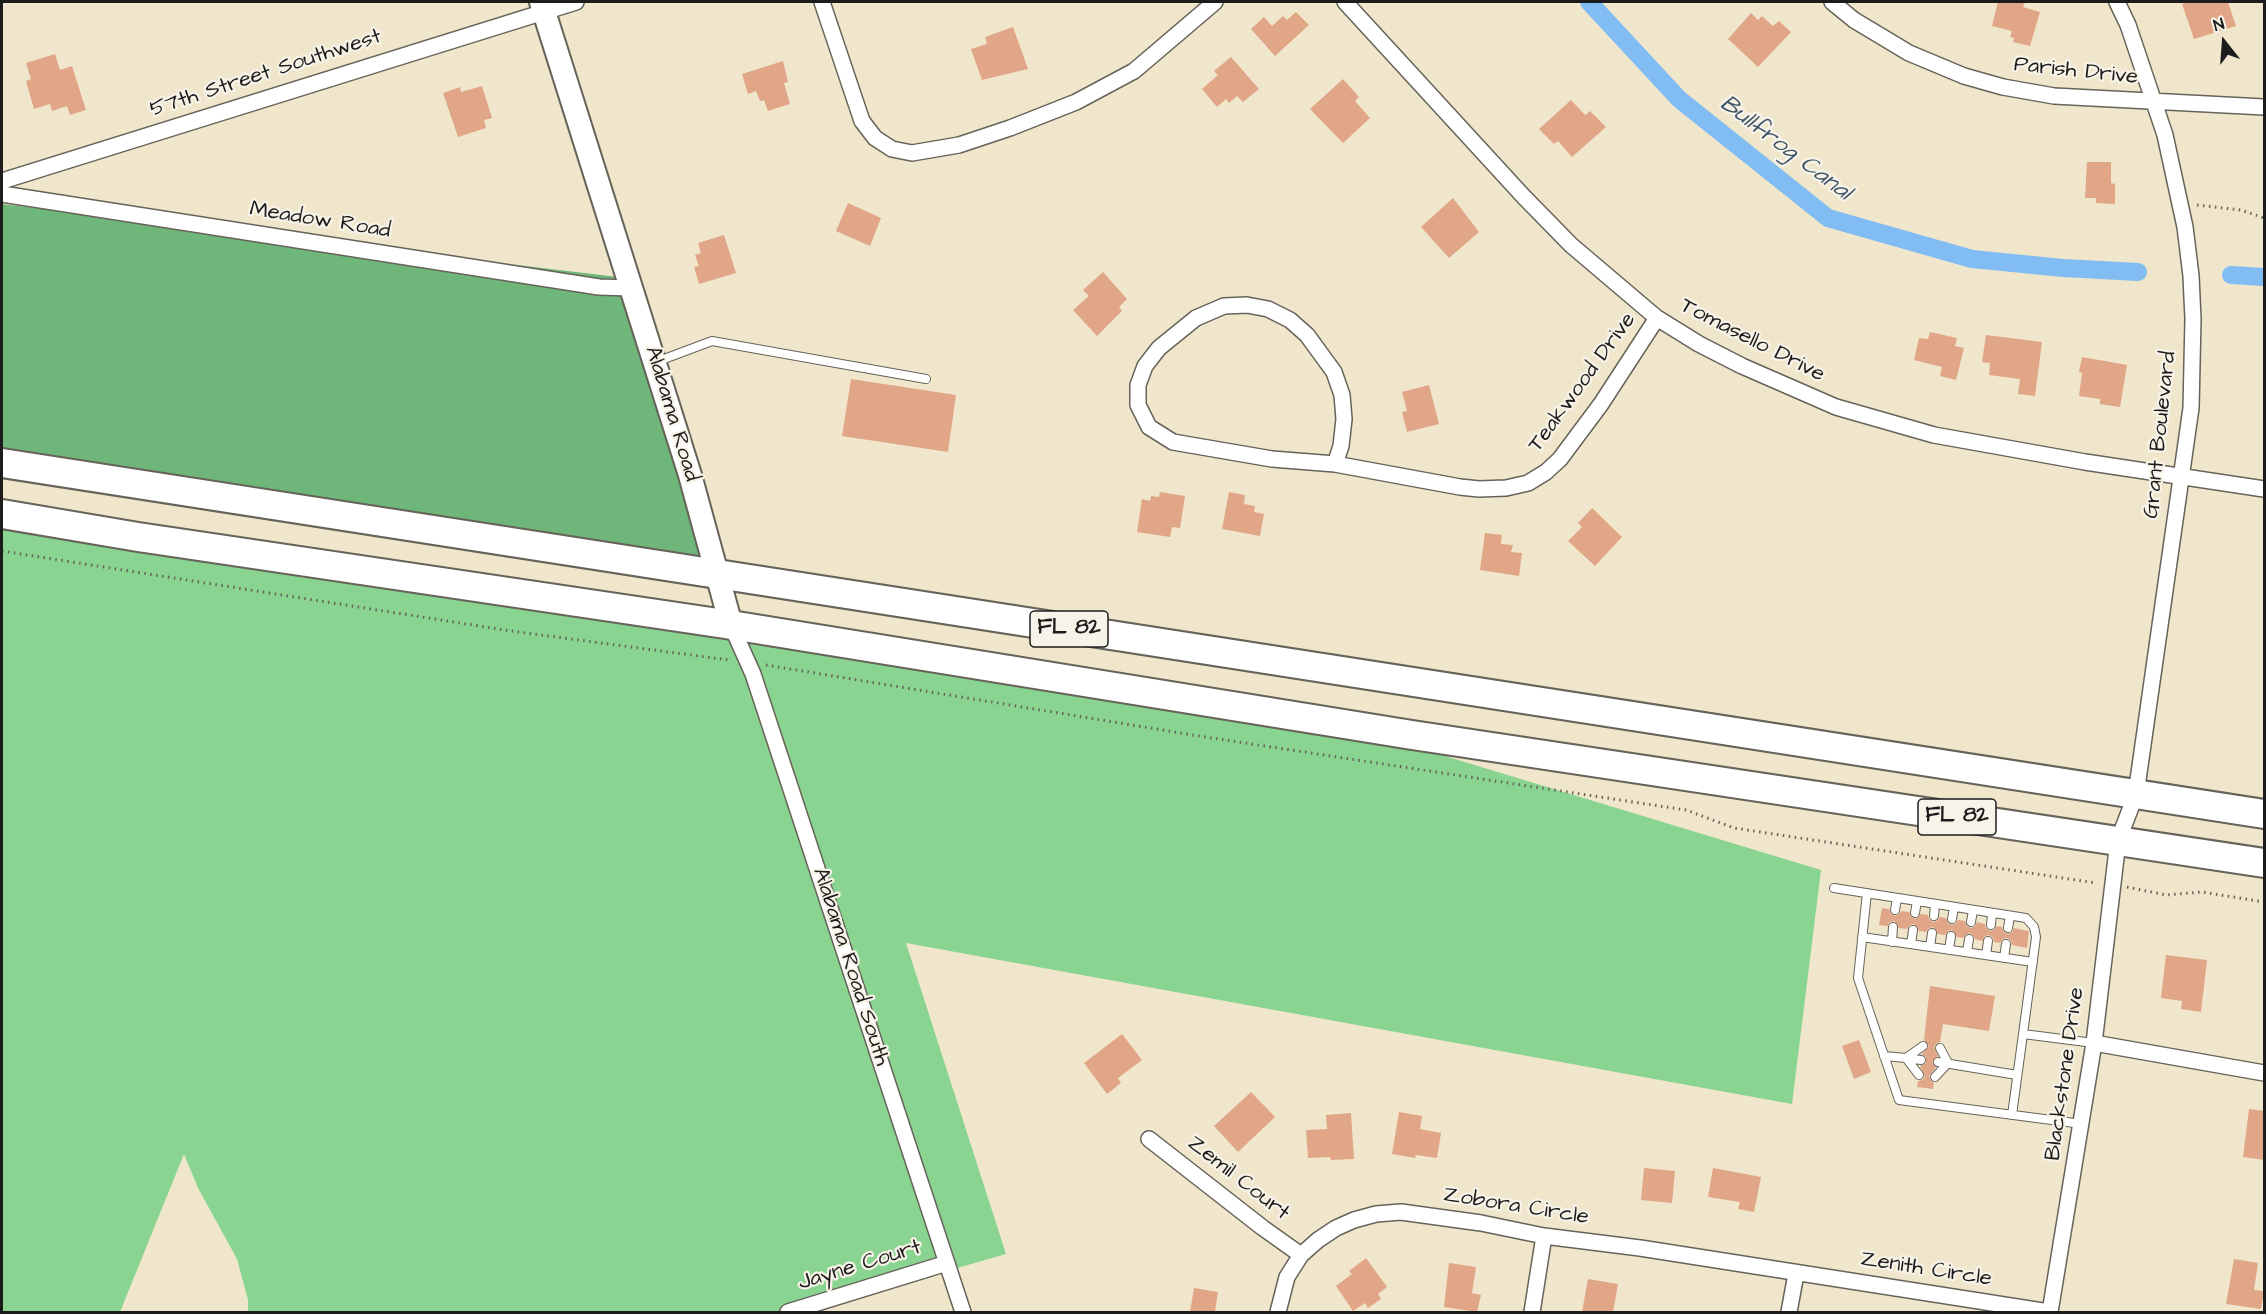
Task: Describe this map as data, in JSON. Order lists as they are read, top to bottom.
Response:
{
  "streets": {
    "highway": ["FL 82"],
    "street": [
      "Parish Drive",
      "57th Street Southwest",
      "Meadow Road",
      "Tomasello Drive",
      "Teakwood Drive",
      "Alabama Road",
      "Grant Boulevard",
      "Alabama Road South",
      "Blackstone Drive",
      "Zemil Court",
      "Zobora Circle",
      "Jayne Court",
      "Zenith Circle"
    ]
  },
  "crossings": [
    ["Parish Drive", "Grant Boulevard"],
    ["57th Street Southwest", "Alabama Road"],
    ["Meadow Road", "Alabama Road"],
    ["Tomasello Drive", "Teakwood Drive"],
    ["Tomasello Drive", "Grant Boulevard"],
    ["Alabama Road", "FL 82"],
    ["Alabama Road", "Alabama Road South"],
    ["Grant Boulevard", "FL 82"],
    ["Grant Boulevard", "Blackstone Drive"],
    ["FL 82", "Alabama Road South"],
    ["FL 82", "Blackstone Drive"],
    ["Alabama Road South", "Jayne Court"],
    ["Blackstone Drive", "Zenith Circle"],
    ["Zemil Court", "Zobora Circle"],
    ["Zobora Circle", "Zenith Circle"]
  ],
  "water": ["Bullfrog Canal"],
  "north": "top"
}
